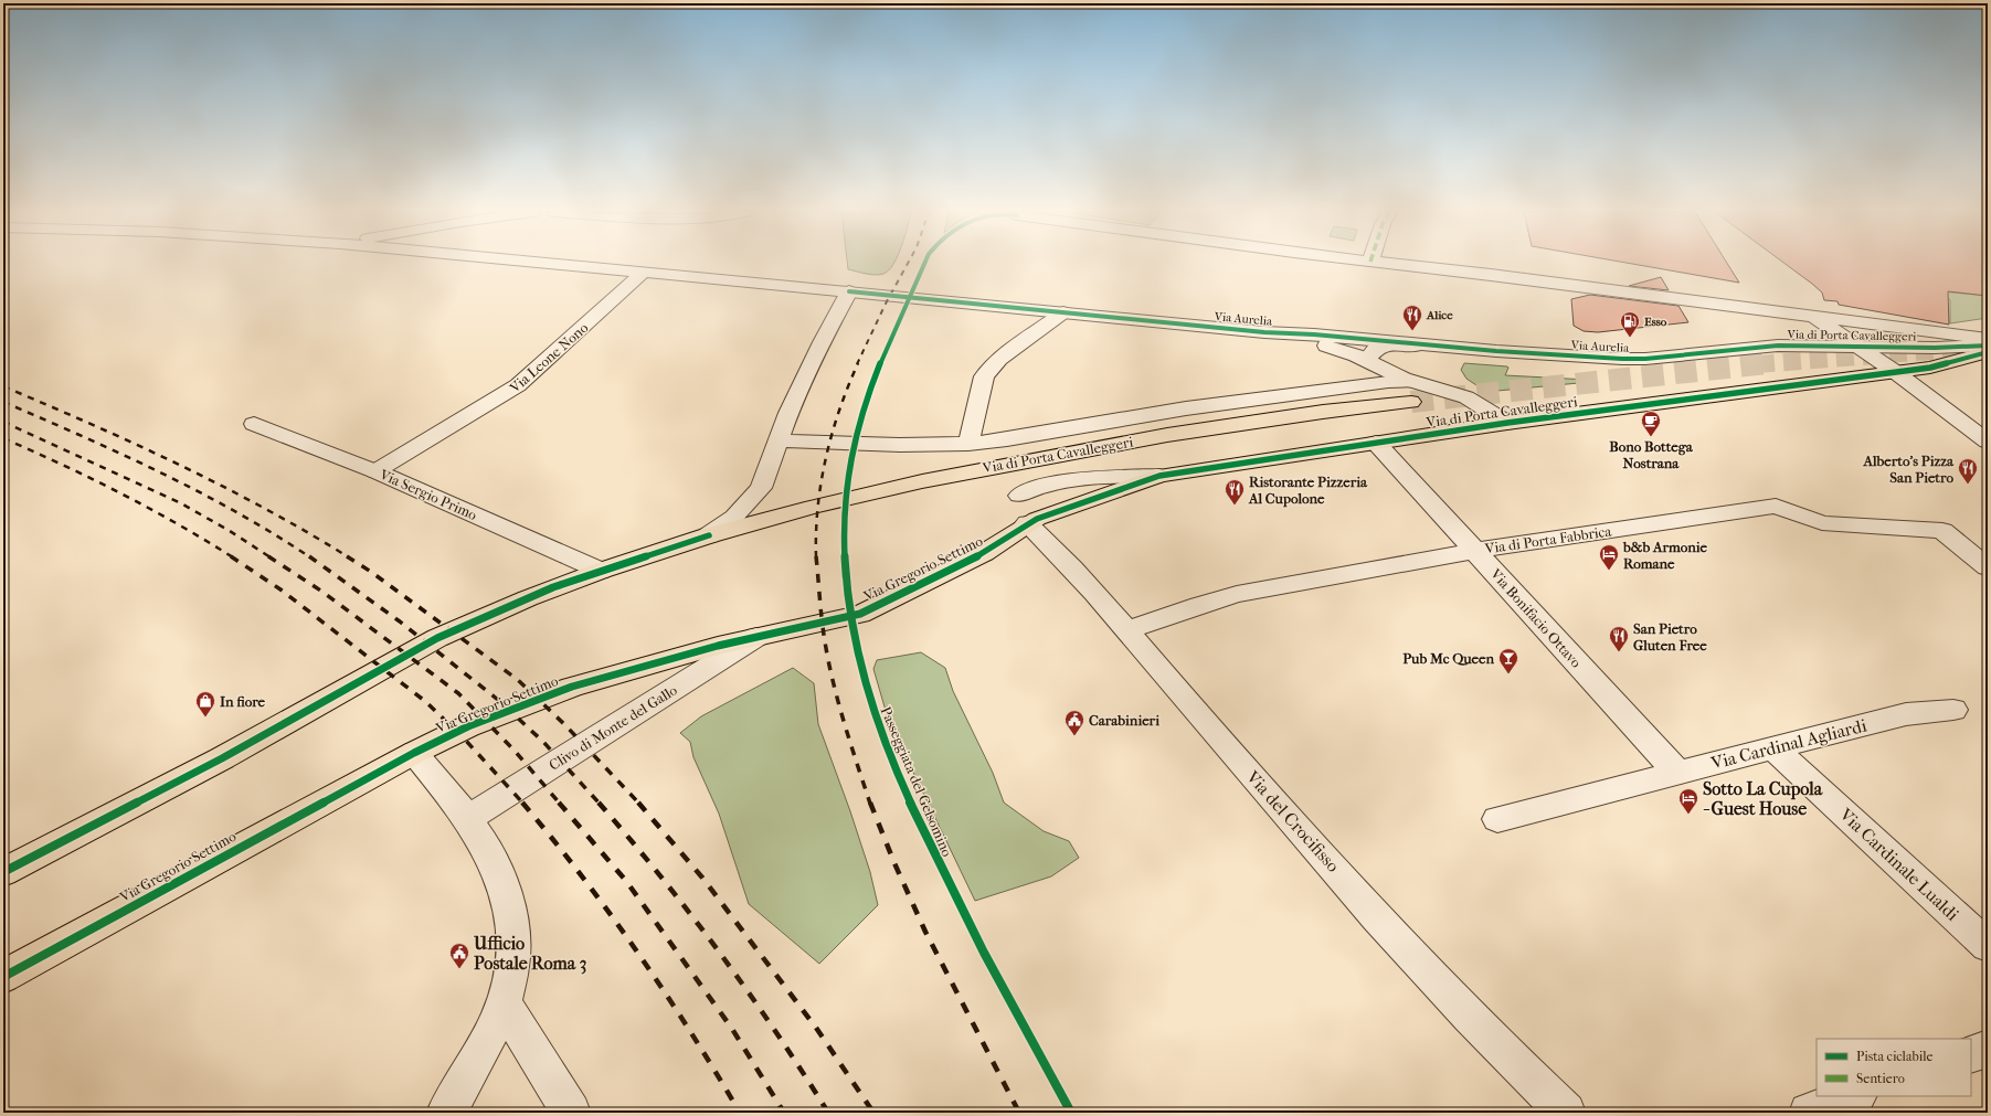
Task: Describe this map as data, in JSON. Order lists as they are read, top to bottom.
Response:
{
  "streets": {
    "main road": ["Via di Porta Cavalleggeri", "Via Gregorio Settimo"],
    "street": [
      "Via Aurelia",
      "Via Leone Nono",
      "Via Sergio Primo",
      "Via di Porta Fabbrica",
      "Via Bonifacio Ottavo",
      "Clivo di Monte del Gallo",
      "Via Cardinal Agliardi",
      "Via del Crocifisso",
      "Via Cardinale Lualdi"
    ],
    "cycle path": ["Passeggiata del Gelsomino"]
  },
  "crossings": [
    ["Via Aurelia", "Via di Porta Cavalleggeri"],
    ["Via Aurelia", "Via Leone Nono"],
    ["Via di Porta Cavalleggeri", "Via Gregorio Settimo"],
    ["Via di Porta Cavalleggeri", "Via Bonifacio Ottavo"],
    ["Via di Porta Cavalleggeri", "Via del Crocifisso"],
    ["Via Leone Nono", "Via Sergio Primo"],
    ["Via di Porta Fabbrica", "Via Bonifacio Ottavo"],
    ["Via di Porta Fabbrica", "Via del Crocifisso"],
    ["Via Gregorio Settimo", "Clivo di Monte del Gallo"],
    ["Via Gregorio Settimo", "Via del Crocifisso"],
    ["Via Bonifacio Ottavo", "Via Cardinal Agliardi"],
    ["Via Cardinal Agliardi", "Via Cardinale Lualdi"]
  ],
  "places": {
    "restaurant": [
      "Alice",
      "Alberto's Pizza San Pietro",
      "Ristorante Pizzeria Al Cupolone",
      "San Pietro Gluten Free"
    ],
    "fuel station": ["Esso"],
    "cafe": ["Bono Bottega Nostrana"],
    "hotel": ["b&b Armonie Romane", "Sotto La Cupola - Guest House"],
    "bar": ["Pub Mc Queen"],
    "shop": ["In fiore"],
    "public building": ["Carabinieri", "Ufficio Postale Roma 3"]
  },
  "legend": ["Pista ciclabile", "Sentiero"]
}
